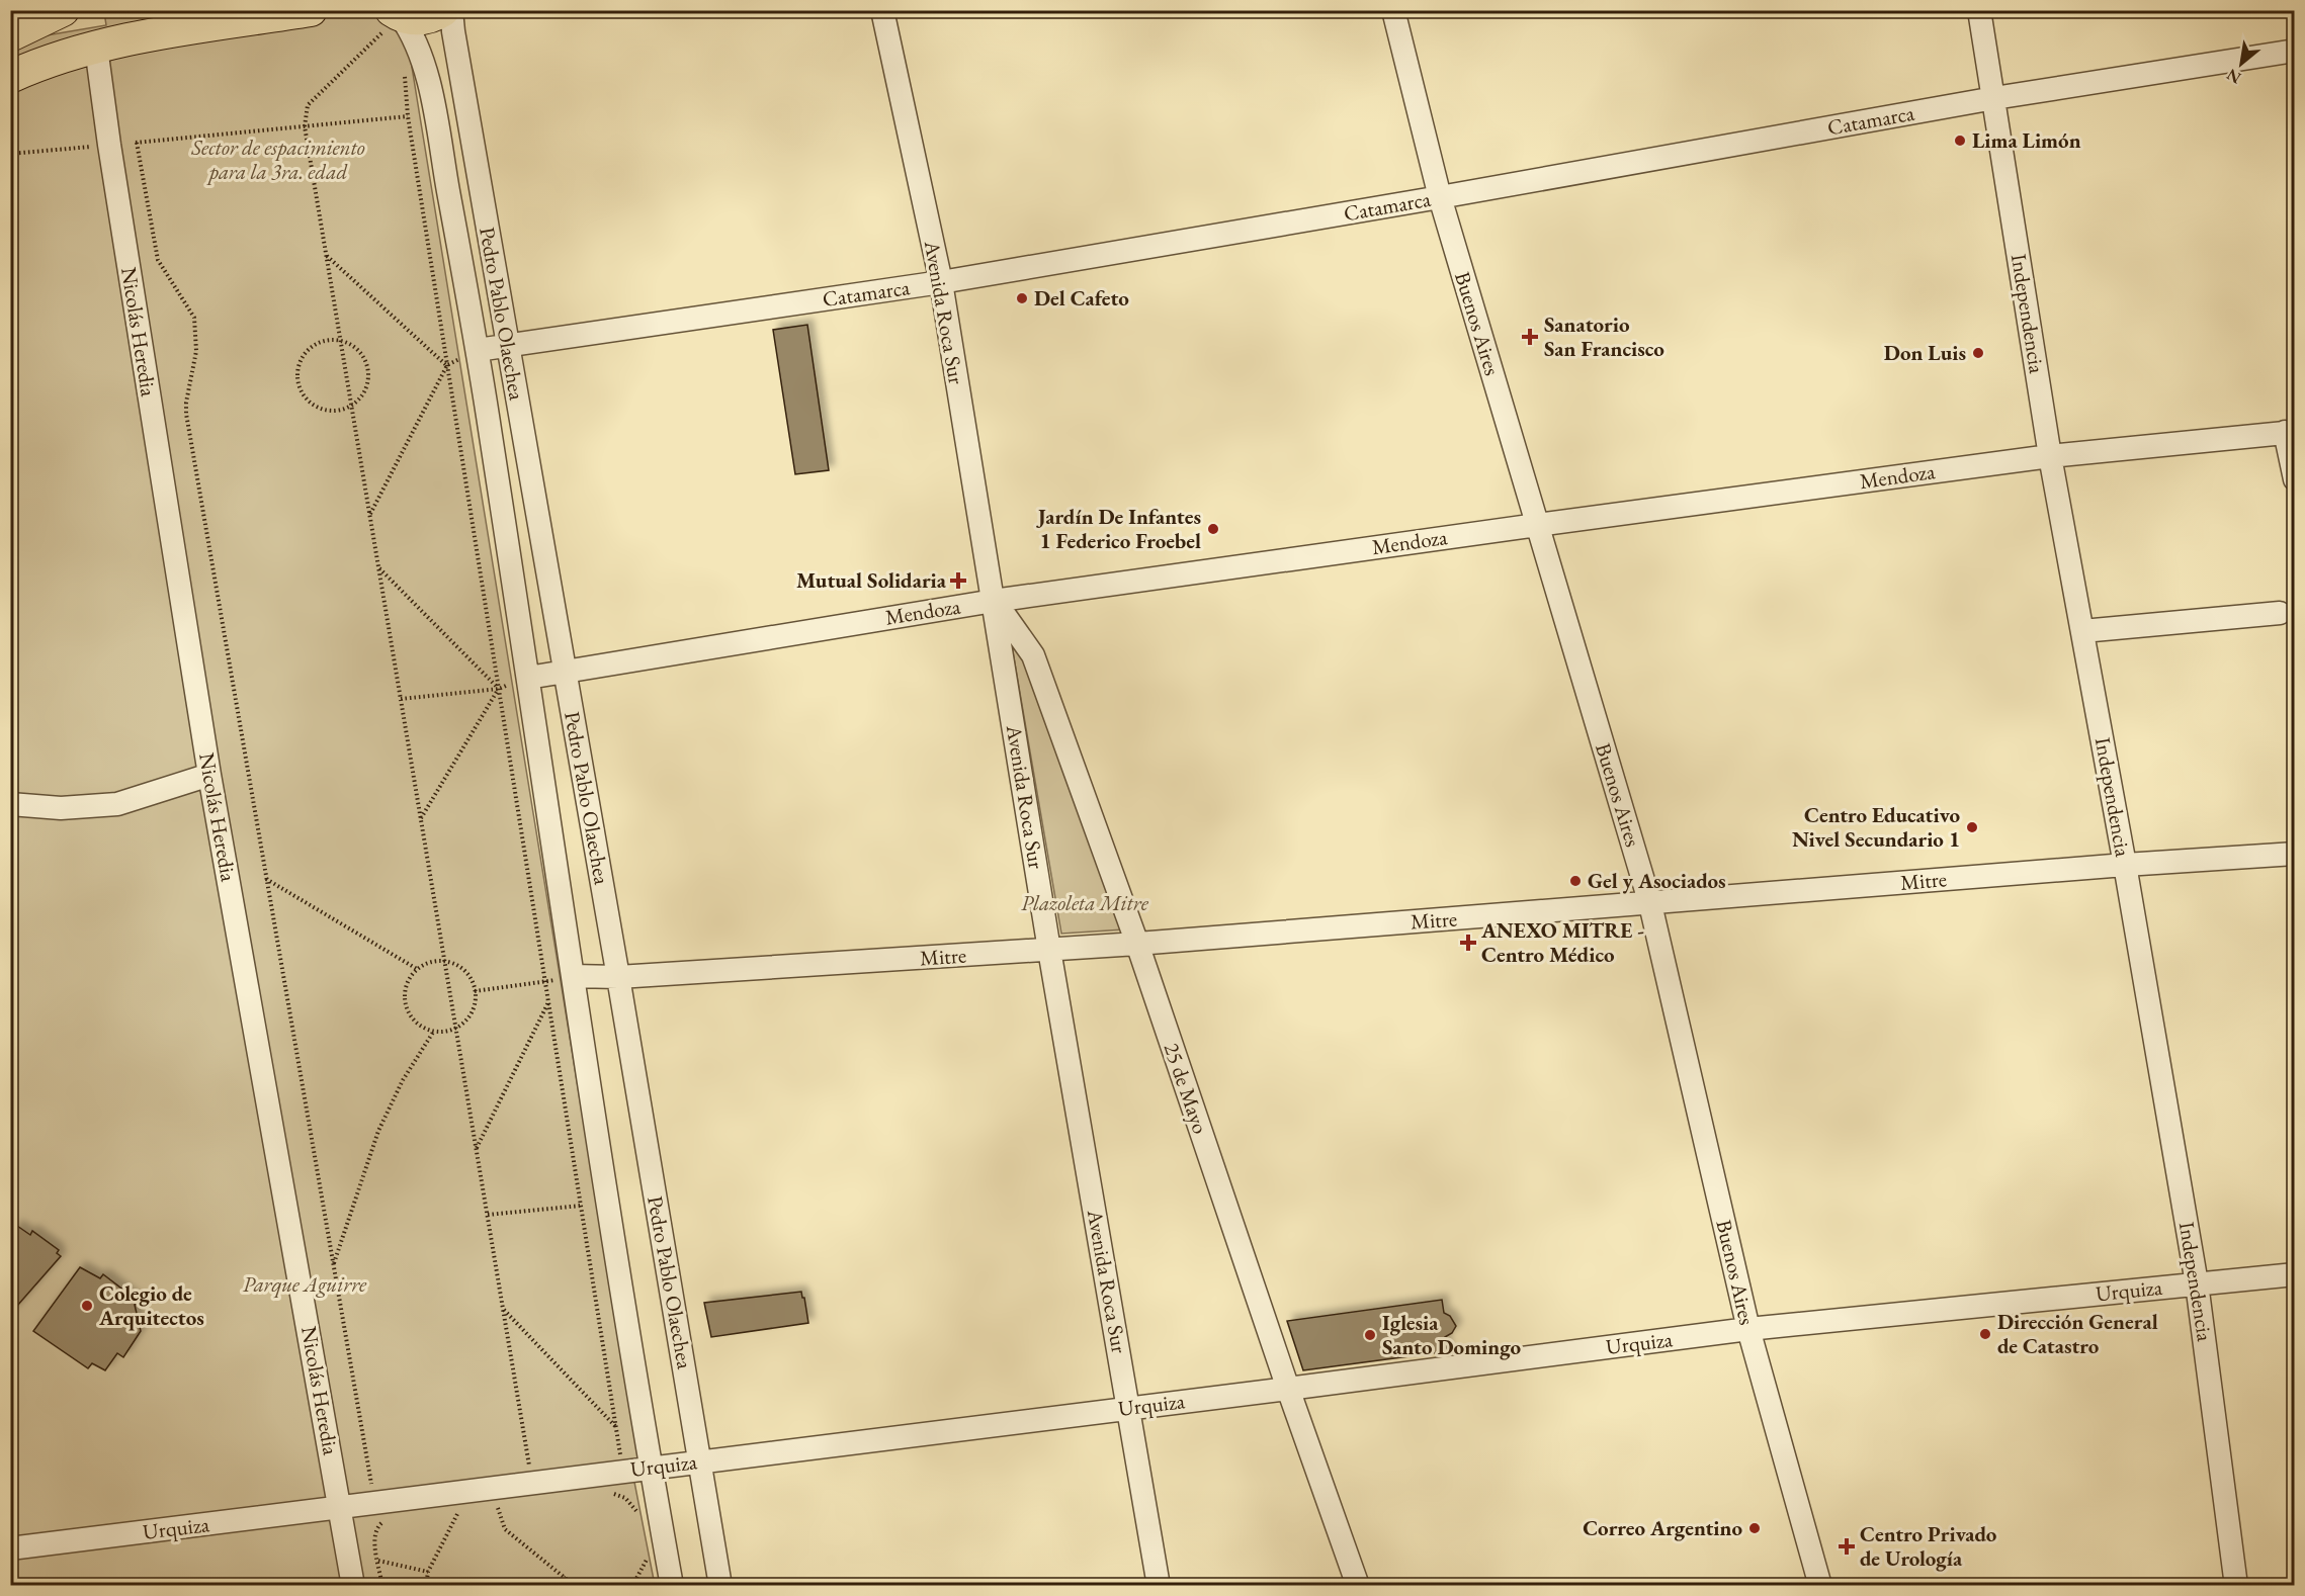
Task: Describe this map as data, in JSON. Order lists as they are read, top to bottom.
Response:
{
  "streets": {
    "street": [
      "Catamarca",
      "Avenida Roca Sur",
      "Pedro Pablo Olaechea",
      "Independencia",
      "Buenos Aires",
      "Nicolás Heredia",
      "Mendoza",
      "Mitre",
      "25 de Mayo",
      "Urquiza"
    ]
  },
  "crossings": [
    ["Catamarca", "Avenida Roca Sur"],
    ["Catamarca", "Pedro Pablo Olaechea"],
    ["Catamarca", "Independencia"],
    ["Catamarca", "Buenos Aires"],
    ["Avenida Roca Sur", "Mendoza"],
    ["Avenida Roca Sur", "Mitre"],
    ["Avenida Roca Sur", "25 de Mayo"],
    ["Avenida Roca Sur", "Urquiza"],
    ["Pedro Pablo Olaechea", "Mendoza"],
    ["Pedro Pablo Olaechea", "Mitre"],
    ["Pedro Pablo Olaechea", "Urquiza"],
    ["Independencia", "Mendoza"],
    ["Independencia", "Mitre"],
    ["Independencia", "Urquiza"],
    ["Buenos Aires", "Mendoza"],
    ["Buenos Aires", "Mitre"],
    ["Buenos Aires", "Urquiza"],
    ["Nicolás Heredia", "Urquiza"],
    ["Mendoza", "25 de Mayo"],
    ["Mitre", "25 de Mayo"],
    ["25 de Mayo", "Urquiza"]
  ],
  "parks": ["Sector de espacimiento para la 3ra. edad", "Plazoleta Mitre", "Parque Aguirre"],
  "places": {
    "other": [
      "Lima Limón",
      "Del Cafeto",
      "Don Luis",
      "Jardín De Infantes 1 Federico Froebel",
      "Centro Educativo Nivel Secundario 1",
      "Gel y Asociados",
      "Colegio de Arquitectos",
      "Dirección General de Catastro",
      "Iglesia Santo Domingo",
      "Correo Argentino"
    ],
    "health": [
      "Sanatorio San Francisco",
      "Mutual Solidaria",
      "ANEXO MITRE - Centro Médico",
      "Centro Privado de Urología"
    ]
  },
  "north": "bottom left"
}
